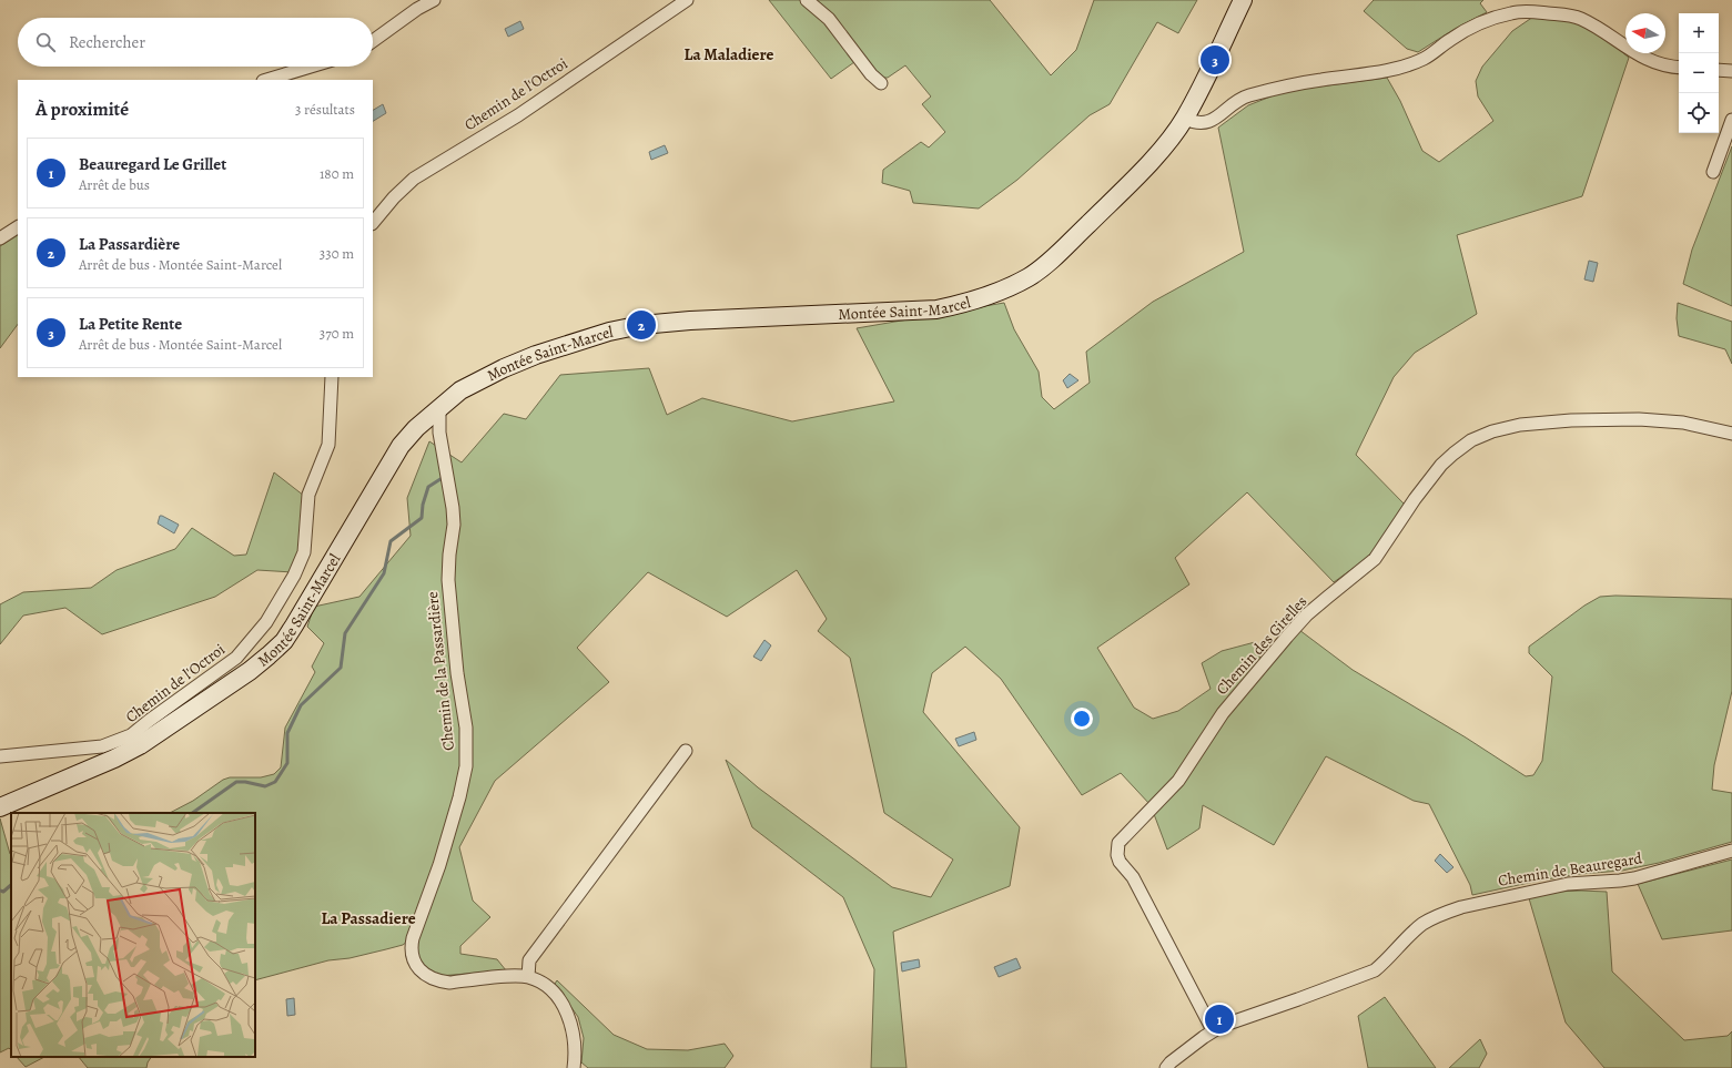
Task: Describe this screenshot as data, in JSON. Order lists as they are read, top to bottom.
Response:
{
  "streets": {
    "main road": ["Montée Saint-Marcel"],
    "street": [
      "Chemin de l'Octroi",
      "Chemin des Girelles",
      "Chemin de la Passardière",
      "Chemin de Beauregard"
    ]
  },
  "crossings": [
    ["Chemin de l'Octroi", "Montée Saint-Marcel"],
    ["Montée Saint-Marcel", "Chemin de la Passardière"],
    ["Chemin des Girelles", "Chemin de Beauregard"]
  ],
  "districts": ["La Maladiere", "La Passadiere"],
  "north": "left",
  "page": {
    "map_buttons": ["+", "−"],
    "search": "Rechercher",
    "pins": ["3", "2", "1"],
    "heading": ["À proximité", "3 résultats"],
    "list": [
      {
        "mark": "1",
        "name": "Beauregard Le Grillet",
        "note": "Arrêt de bus",
        "value": "180 m"
      },
      {
        "mark": "2",
        "name": "La Passardière",
        "note": "Arrêt de bus · Montée Saint-Marcel",
        "value": "330 m"
      },
      {
        "mark": "3",
        "name": "La Petite Rente",
        "note": "Arrêt de bus · Montée Saint-Marcel",
        "value": "370 m"
      }
    ]
  }
}
